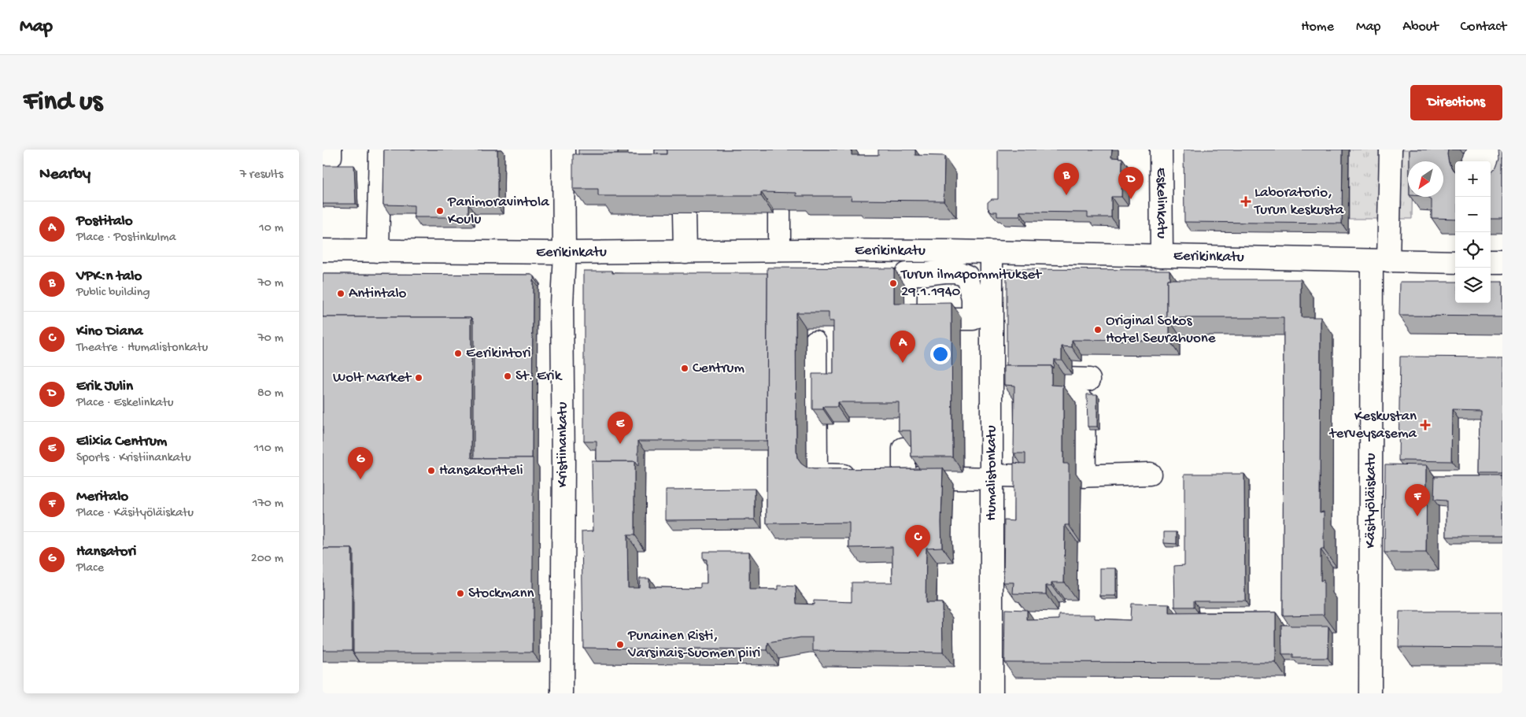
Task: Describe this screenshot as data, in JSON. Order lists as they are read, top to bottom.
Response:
{
  "streets": {
    "street": [
      "Eskelinkatu",
      "Eerikinkatu",
      "Kristiinankatu",
      "Humalistonkatu",
      "Käsityöläiskatu"
    ]
  },
  "crossings": [
    ["Eskelinkatu", "Eerikinkatu"],
    ["Eerikinkatu", "Kristiinankatu"],
    ["Eerikinkatu", "Humalistonkatu"],
    ["Eerikinkatu", "Käsityöläiskatu"]
  ],
  "places": {
    "health": ["Laboratorio, Turun keskusta", "Keskustan terveysasema"],
    "other": [
      "Panimoravintola Koulu",
      "Turun ilmapommitukset 29.1.1940",
      "Antintalo",
      "Original Sokos Hotel Seurahuone",
      "Eerikintori",
      "Centrum",
      "St. Erik",
      "Wolt Market",
      "Hansakortteli",
      "Stockmann",
      "Punainen Risti, Varsinais-Suomen piiri"
    ]
  },
  "north": "bottom left",
  "page": {
    "header": "Map",
    "nav": [
      "Home",
      "Map",
      "About",
      "Contact"
    ],
    "buttons": "Directions",
    "title": "Find us",
    "heading": ["Nearby", "7 results"],
    "map_buttons": ["+", "−"],
    "pins": [
      "B",
      "D",
      "A",
      "E",
      "G",
      "F",
      "C"
    ],
    "list": [
      {
        "mark": "A",
        "name": "Postitalo",
        "note": "Place · Postinkulma",
        "value": "10 m"
      },
      {
        "mark": "B",
        "name": "VPK:n talo",
        "note": "Public building",
        "value": "70 m"
      },
      {
        "mark": "C",
        "name": "Kino Diana",
        "note": "Theatre · Humalistonkatu",
        "value": "70 m"
      },
      {
        "mark": "D",
        "name": "Erik Julin",
        "note": "Place · Eskelinkatu",
        "value": "80 m"
      },
      {
        "mark": "E",
        "name": "Elixia Centrum",
        "note": "Sports · Kristiinankatu",
        "value": "110 m"
      },
      {
        "mark": "F",
        "name": "Meritalo",
        "note": "Place · Käsityöläiskatu",
        "value": "170 m"
      },
      {
        "mark": "G",
        "name": "Hansatori",
        "note": "Place",
        "value": "200 m"
      }
    ]
  }
}
